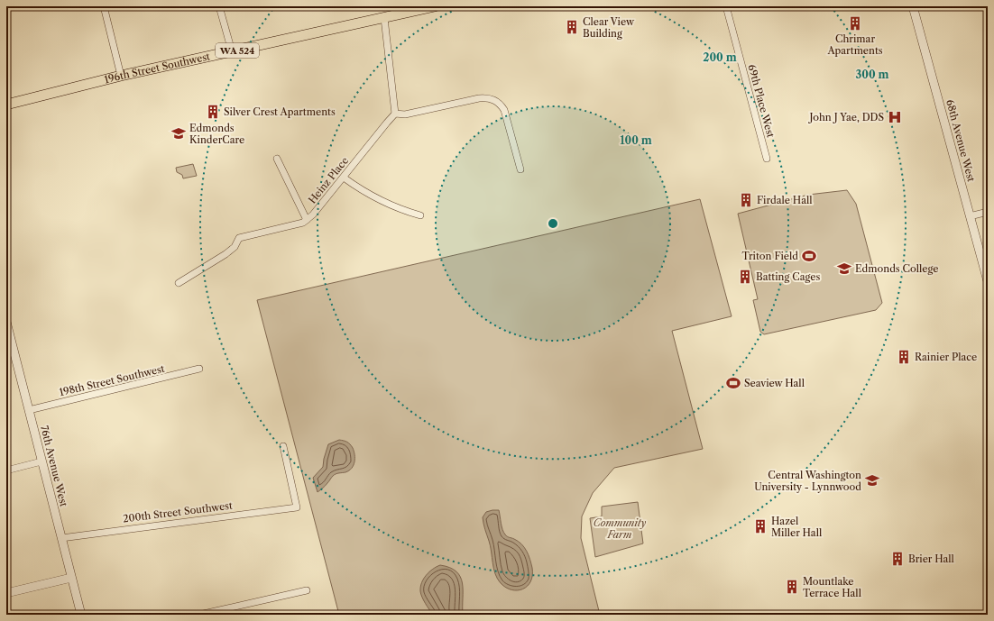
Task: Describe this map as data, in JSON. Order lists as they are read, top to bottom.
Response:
{
  "streets": {
    "main road": ["WA 524", "196th Street Southwest"],
    "street": [
      "69th Place West",
      "68th Avenue West",
      "Heinz Place",
      "198th Street Southwest",
      "76th Avenue West",
      "200th Street Southwest"
    ]
  },
  "crossings": [
    ["198th Street Southwest", "76th Avenue West"],
    ["76th Avenue West", "200th Street Southwest"]
  ],
  "parks": ["Community Farm"],
  "places": {
    "building": [
      "Chrimar Apartments",
      "Clear View Building",
      "Silver Crest Apartments",
      "Firdale Hall",
      "Batting Cages",
      "Rainier Place",
      "Hazel Miller Hall",
      "Brier Hall",
      "Mountlake Terrace Hall"
    ],
    "hospital": ["John J Yae, DDS"],
    "school or university": ["Edmonds KinderCare", "Edmonds College", "Central Washington University - Lynnwood"],
    "sports": ["Triton Field", "Seaview Hall"]
  },
  "rings": ["200 m", "300 m", "100 m"]
}
